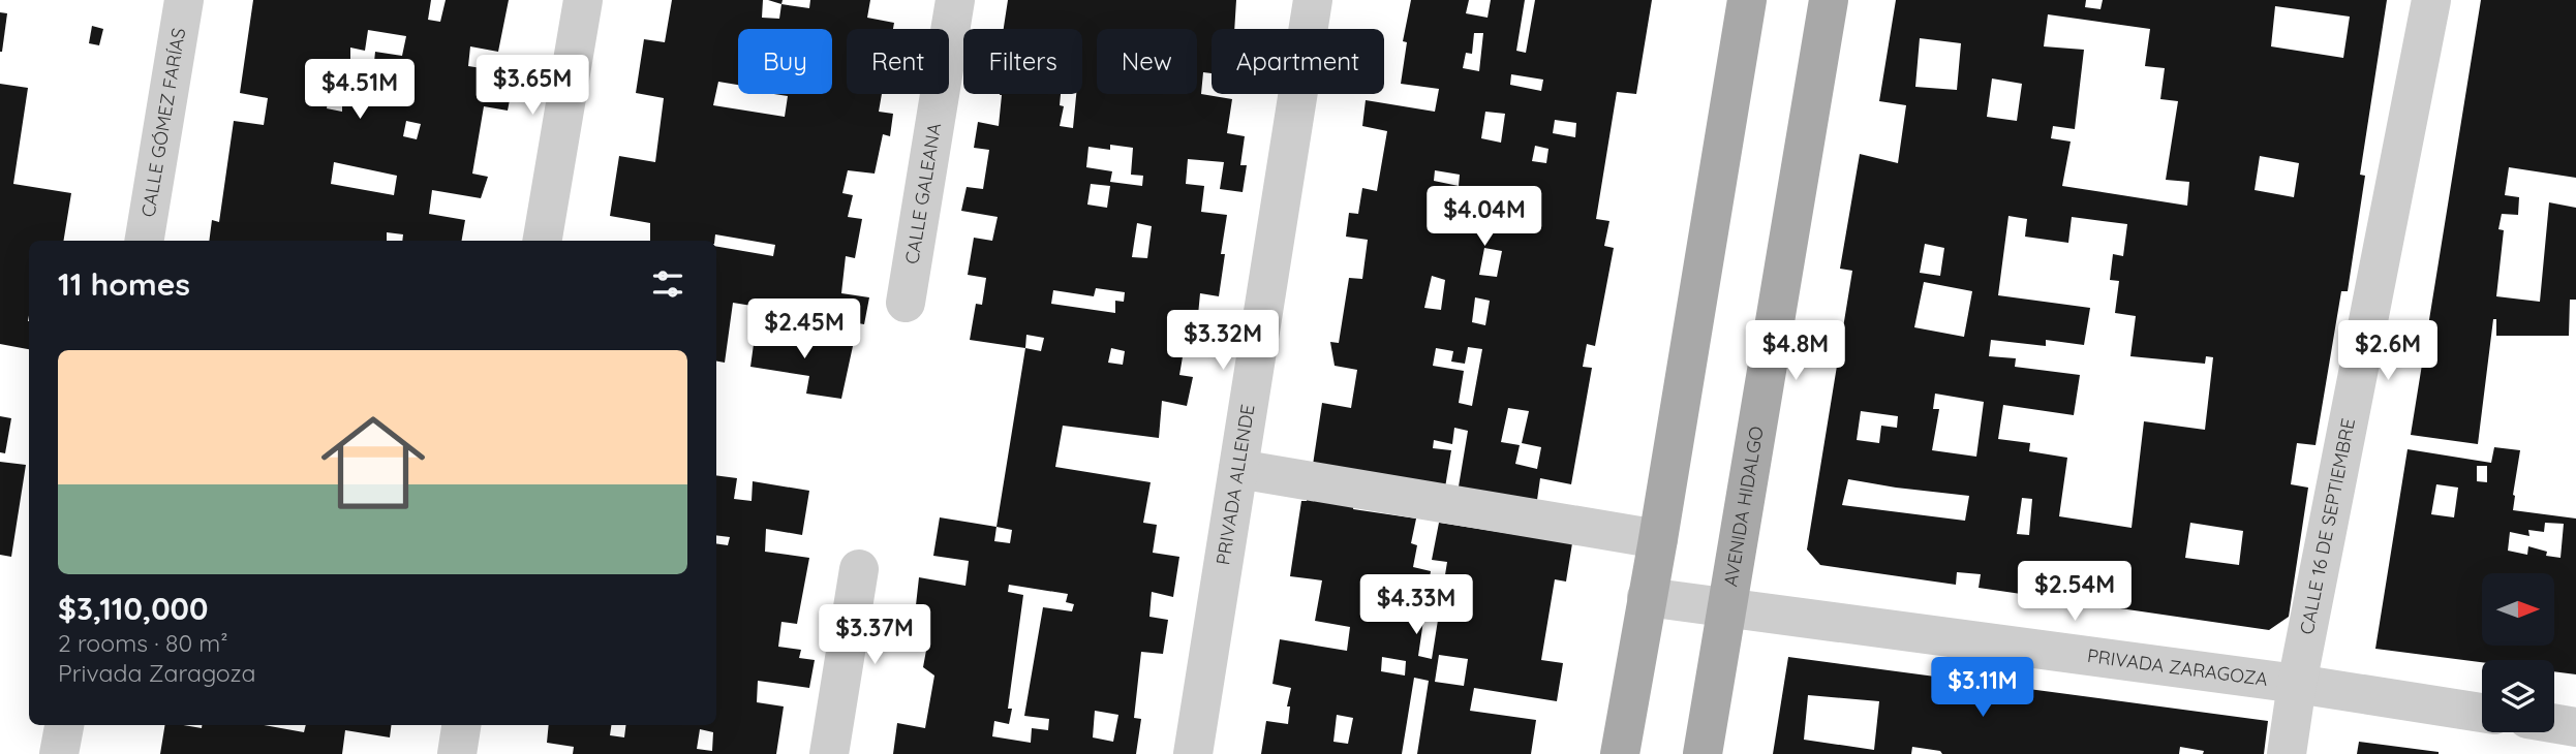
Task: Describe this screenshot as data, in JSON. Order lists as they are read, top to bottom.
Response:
{
  "streets": {
    "main road": ["AVENIDA HIDALGO"],
    "street": [
      "CALLE GÓMEZ FARÍAS",
      "CALLE GALEANA",
      "PRIVADA ALLENDE",
      "CALLE 16 DE SEPTIEMBRE",
      "PRIVADA ZARAGOZA"
    ]
  },
  "crossings": [
    ["AVENIDA HIDALGO", "PRIVADA ZARAGOZA"],
    ["CALLE 16 DE SEPTIEMBRE", "PRIVADA ZARAGOZA"]
  ],
  "north": "right",
  "page": {
    "chip": [
      "Buy",
      "Rent",
      "Filters",
      "New",
      "Apartment"
    ],
    "price": [
      "$3.65M",
      "$4.51M",
      "$4.04M",
      "$2.45M",
      "$3.32M",
      "$4.8M",
      "$2.6M",
      "$2.54M",
      "$4.33M",
      "$3.37M",
      "$3.11M"
    ],
    "heading": "11 homes",
    "list": [
      {
        "name": "$3,110,000",
        "note": "2 rooms · 80 m² · Privada Zaragoza"
      }
    ]
  }
}
